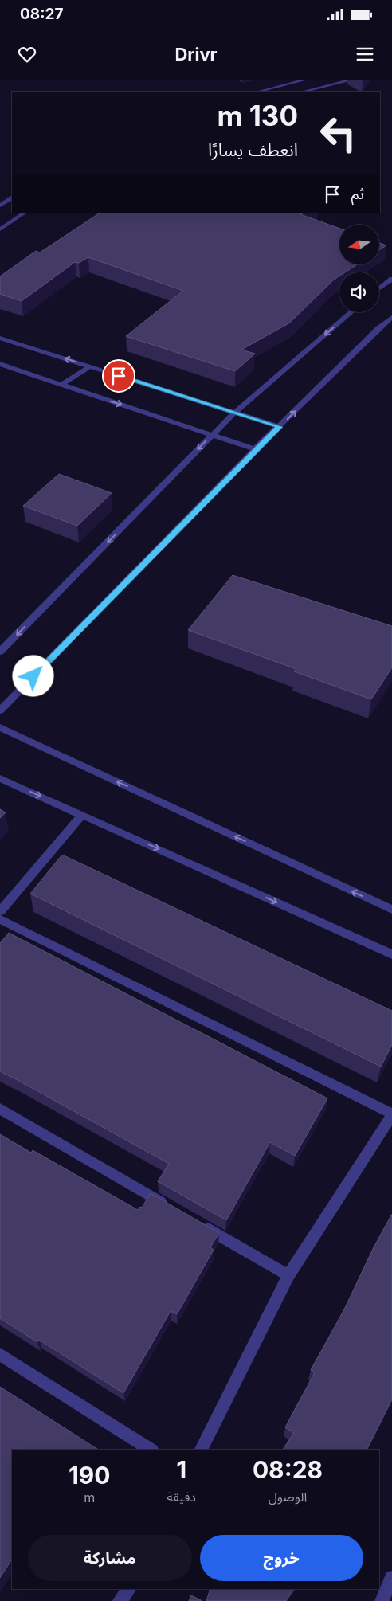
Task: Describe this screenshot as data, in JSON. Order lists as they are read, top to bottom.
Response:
{
  "north": "left",
  "page": {
    "status": "08:27",
    "header": "Drivr",
    "turn": ["130 m", "انعطف يسارًا"],
    "then": "ثم",
    "eta": [
      "08:28",
      "الوصول",
      "1",
      "دقيقة",
      "190",
      "m"
    ],
    "buttons": ["خروج", "مشاركة"]
  }
}
